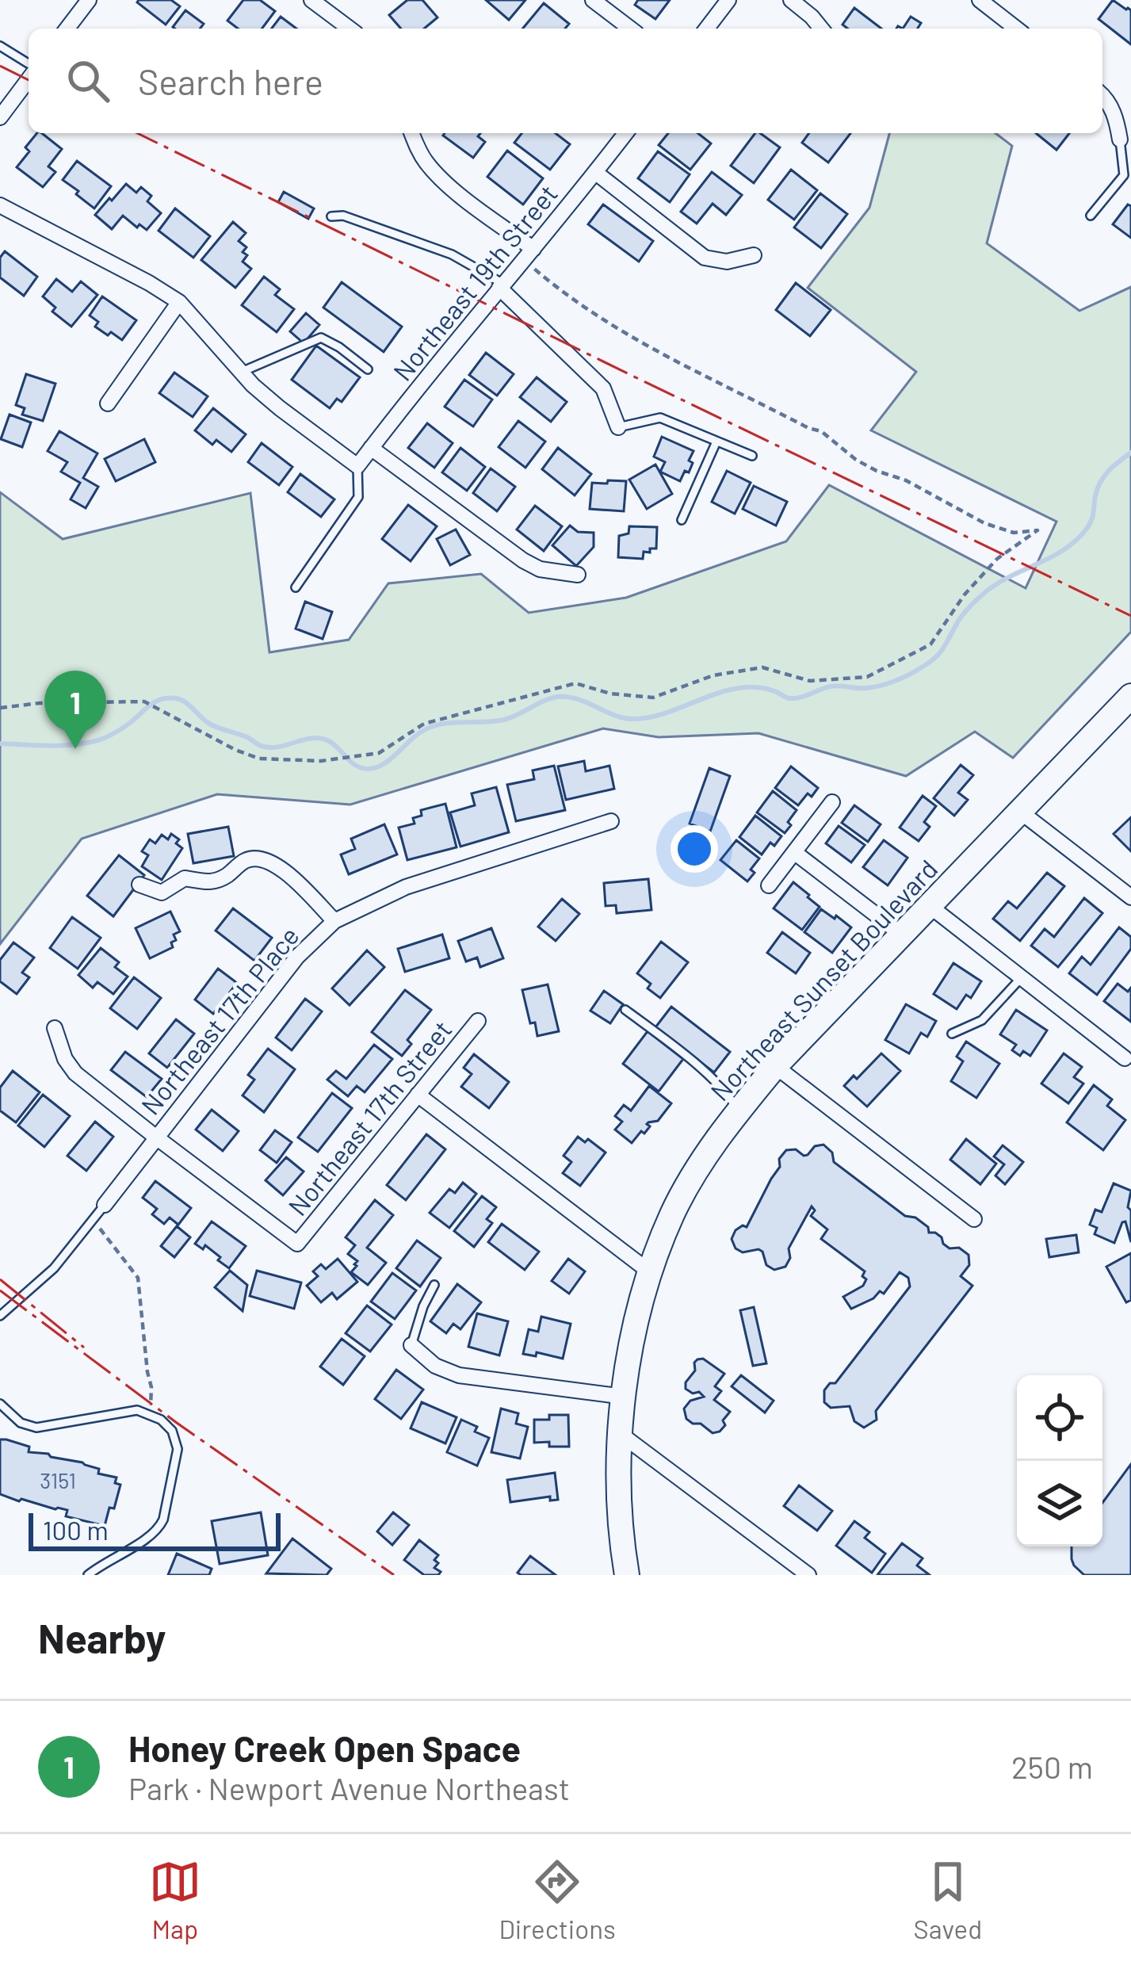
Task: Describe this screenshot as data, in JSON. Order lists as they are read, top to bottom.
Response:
{
  "streets": {
    "main road": ["Northeast Sunset Boulevard"],
    "street": ["Northeast 19th Street", "Northeast 17th Place", "Northeast 17th Street"]
  },
  "crossings": [
    ["Northeast 17th Place", "Northeast 17th Street"]
  ],
  "house_numbers": ["3151"],
  "scale_bar": "100 m",
  "page": {
    "search": "Search here",
    "pins": "1",
    "scale": "100 m",
    "heading": "Nearby",
    "list": [
      {
        "mark": "1",
        "name": "Honey Creek Open Space",
        "note": "Park · Newport Avenue Northeast",
        "value": "250 m"
      }
    ],
    "nav": ["Map", "Directions", "Saved"]
  }
}
